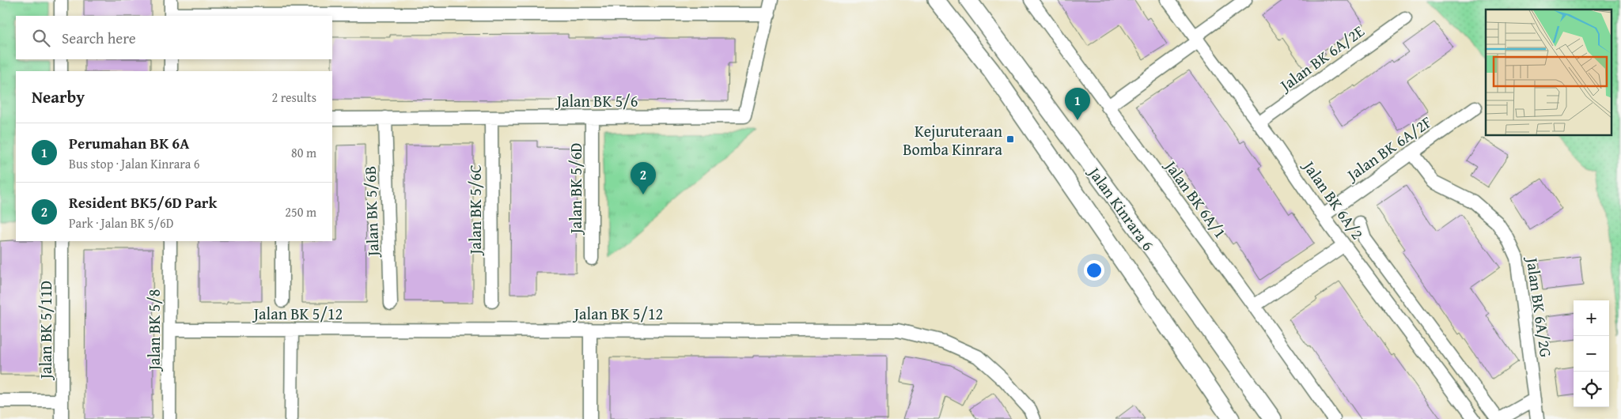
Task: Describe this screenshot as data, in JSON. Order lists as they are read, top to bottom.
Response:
{
  "streets": {
    "main road": ["Jalan Kinrara 6"],
    "street": [
      "Jalan BK 6A/2E",
      "Jalan BK 5/6",
      "Jalan BK 6A/2F",
      "Jalan BK 5/6D",
      "Jalan BK 6A/1",
      "Jalan BK 6A/2",
      "Jalan BK 5/6C",
      "Jalan BK 5/6B",
      "Jalan BK 6A/2G",
      "Jalan BK 5/12",
      "Jalan BK 5/11D",
      "Jalan BK 5/8"
    ]
  },
  "crossings": [
    ["Jalan BK 6A/2E", "Jalan BK 6A/2"],
    ["Jalan BK 5/6", "Jalan BK 5/6D"],
    ["Jalan BK 5/6", "Jalan BK 5/6C"],
    ["Jalan BK 5/6", "Jalan BK 5/6B"],
    ["Jalan BK 6A/2F", "Jalan BK 6A/2"],
    ["Jalan BK 6A/2F", "Jalan BK 6A/2G"],
    ["Jalan BK 5/12", "Jalan BK 5/8"]
  ],
  "places": {
    "transit": ["Kejuruteraan Bomba Kinrara"]
  },
  "page": {
    "search": "Search here",
    "heading": ["Nearby", "2 results"],
    "pins": ["1", "2"],
    "list": [
      {
        "mark": "1",
        "name": "Perumahan BK 6A",
        "note": "Bus stop · Jalan Kinrara 6",
        "value": "80 m"
      },
      {
        "mark": "2",
        "name": "Resident BK5/6D Park",
        "note": "Park · Jalan BK 5/6D",
        "value": "250 m"
      }
    ],
    "map_buttons": ["+", "−"]
  }
}
